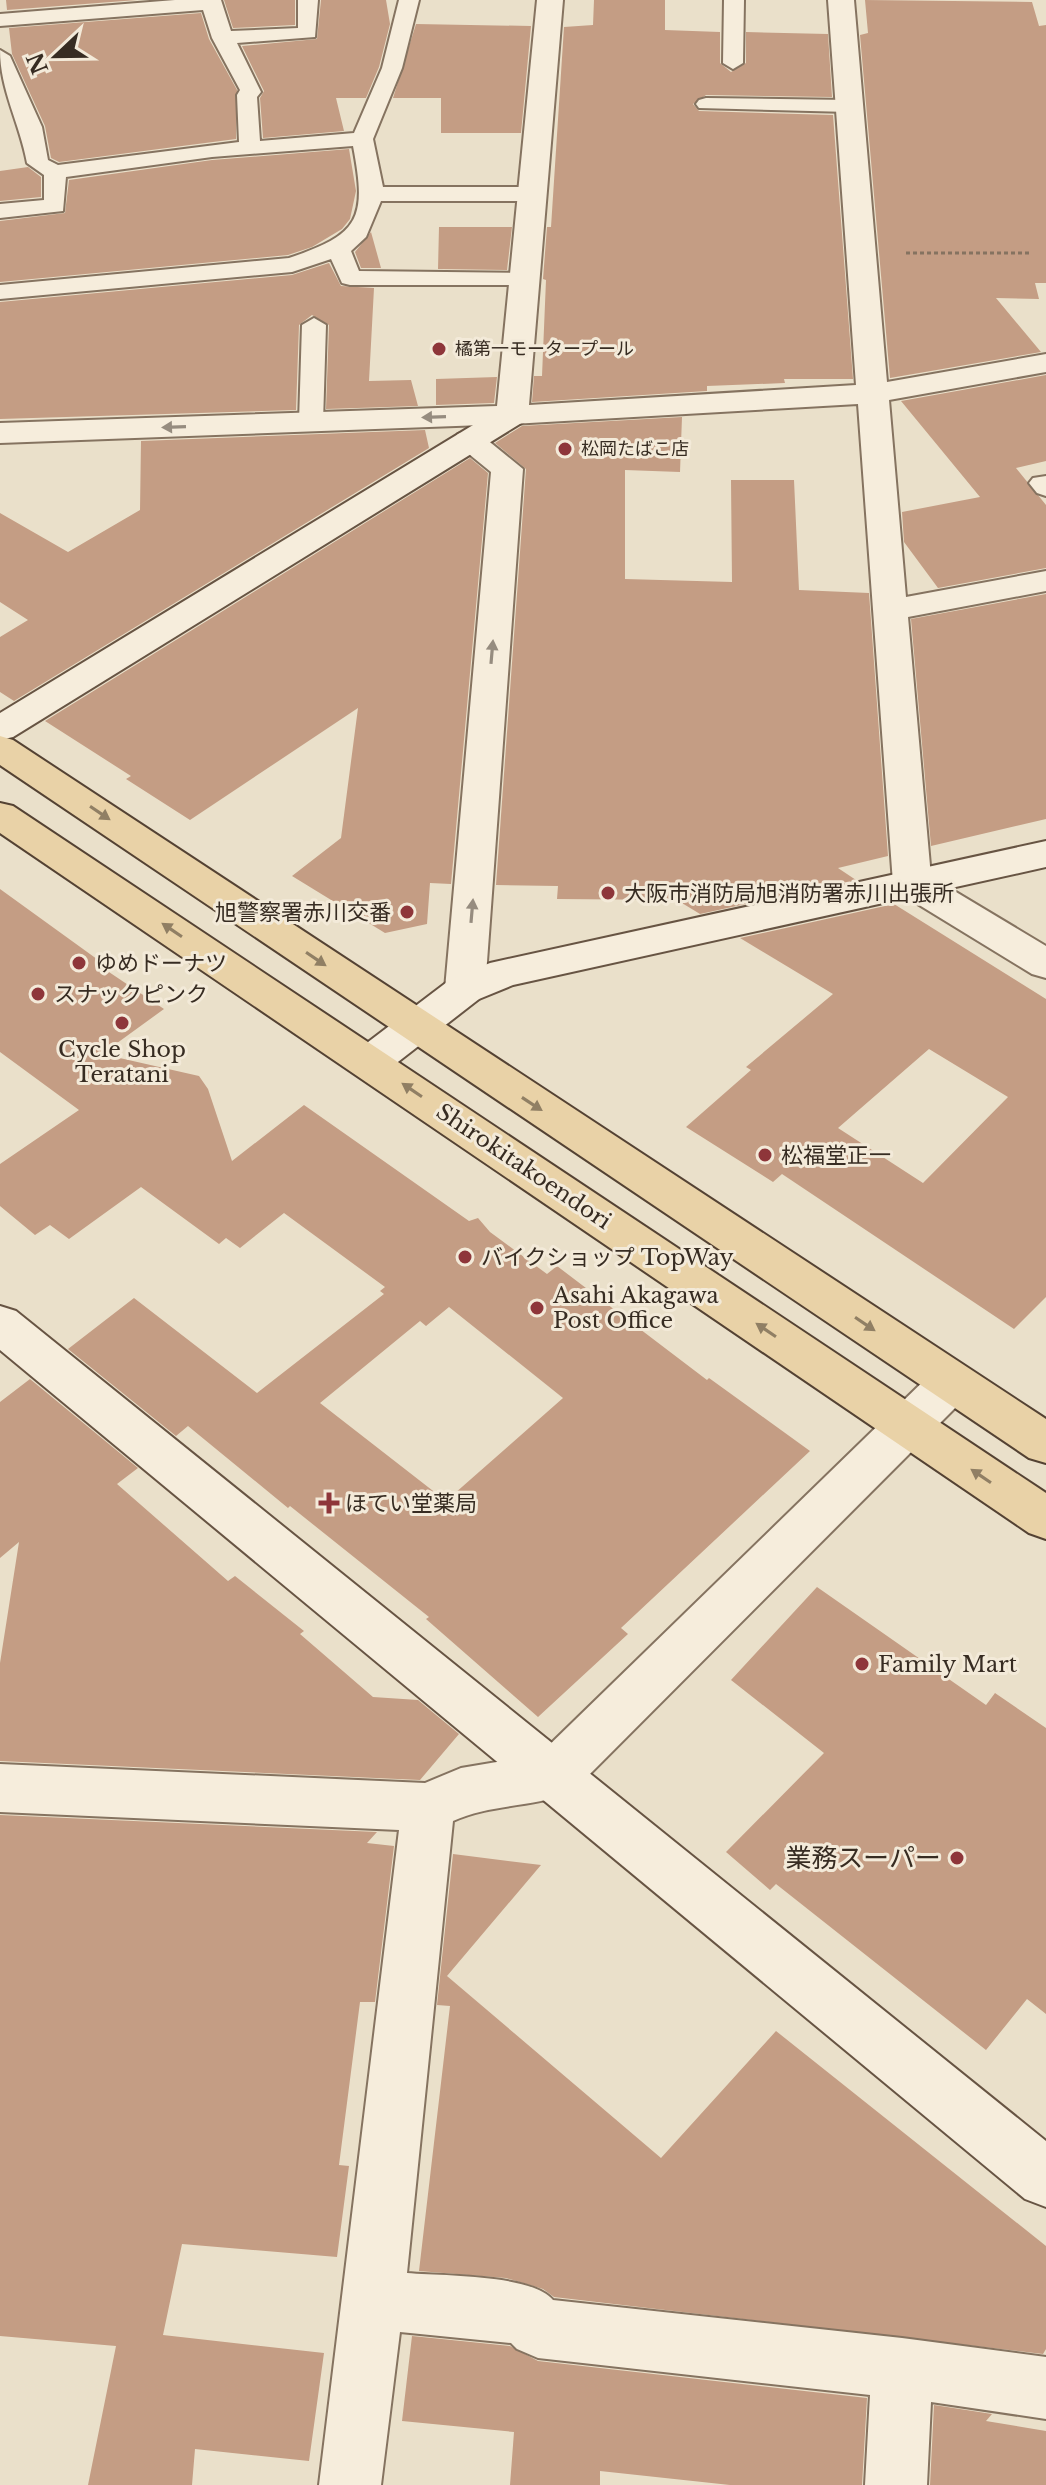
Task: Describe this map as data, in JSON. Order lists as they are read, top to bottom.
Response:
{
  "streets": {
    "main road": ["Shirokitakoendori"]
  },
  "places": {
    "other": [
      "橘第一モータープール",
      "松岡たばこ店",
      "大阪市消防局旭消防署赤川出張所",
      "旭警察署赤川交番",
      "ゆめドーナツ",
      "スナックピンク",
      "Cycle Shop Teratani",
      "松福堂正一",
      "バイクショップ TopWay",
      "Asahi Akagawa Post Office",
      "Family Mart",
      "業務スーパー"
    ],
    "health": ["ほてい堂薬局"]
  },
  "north": "left"
}
